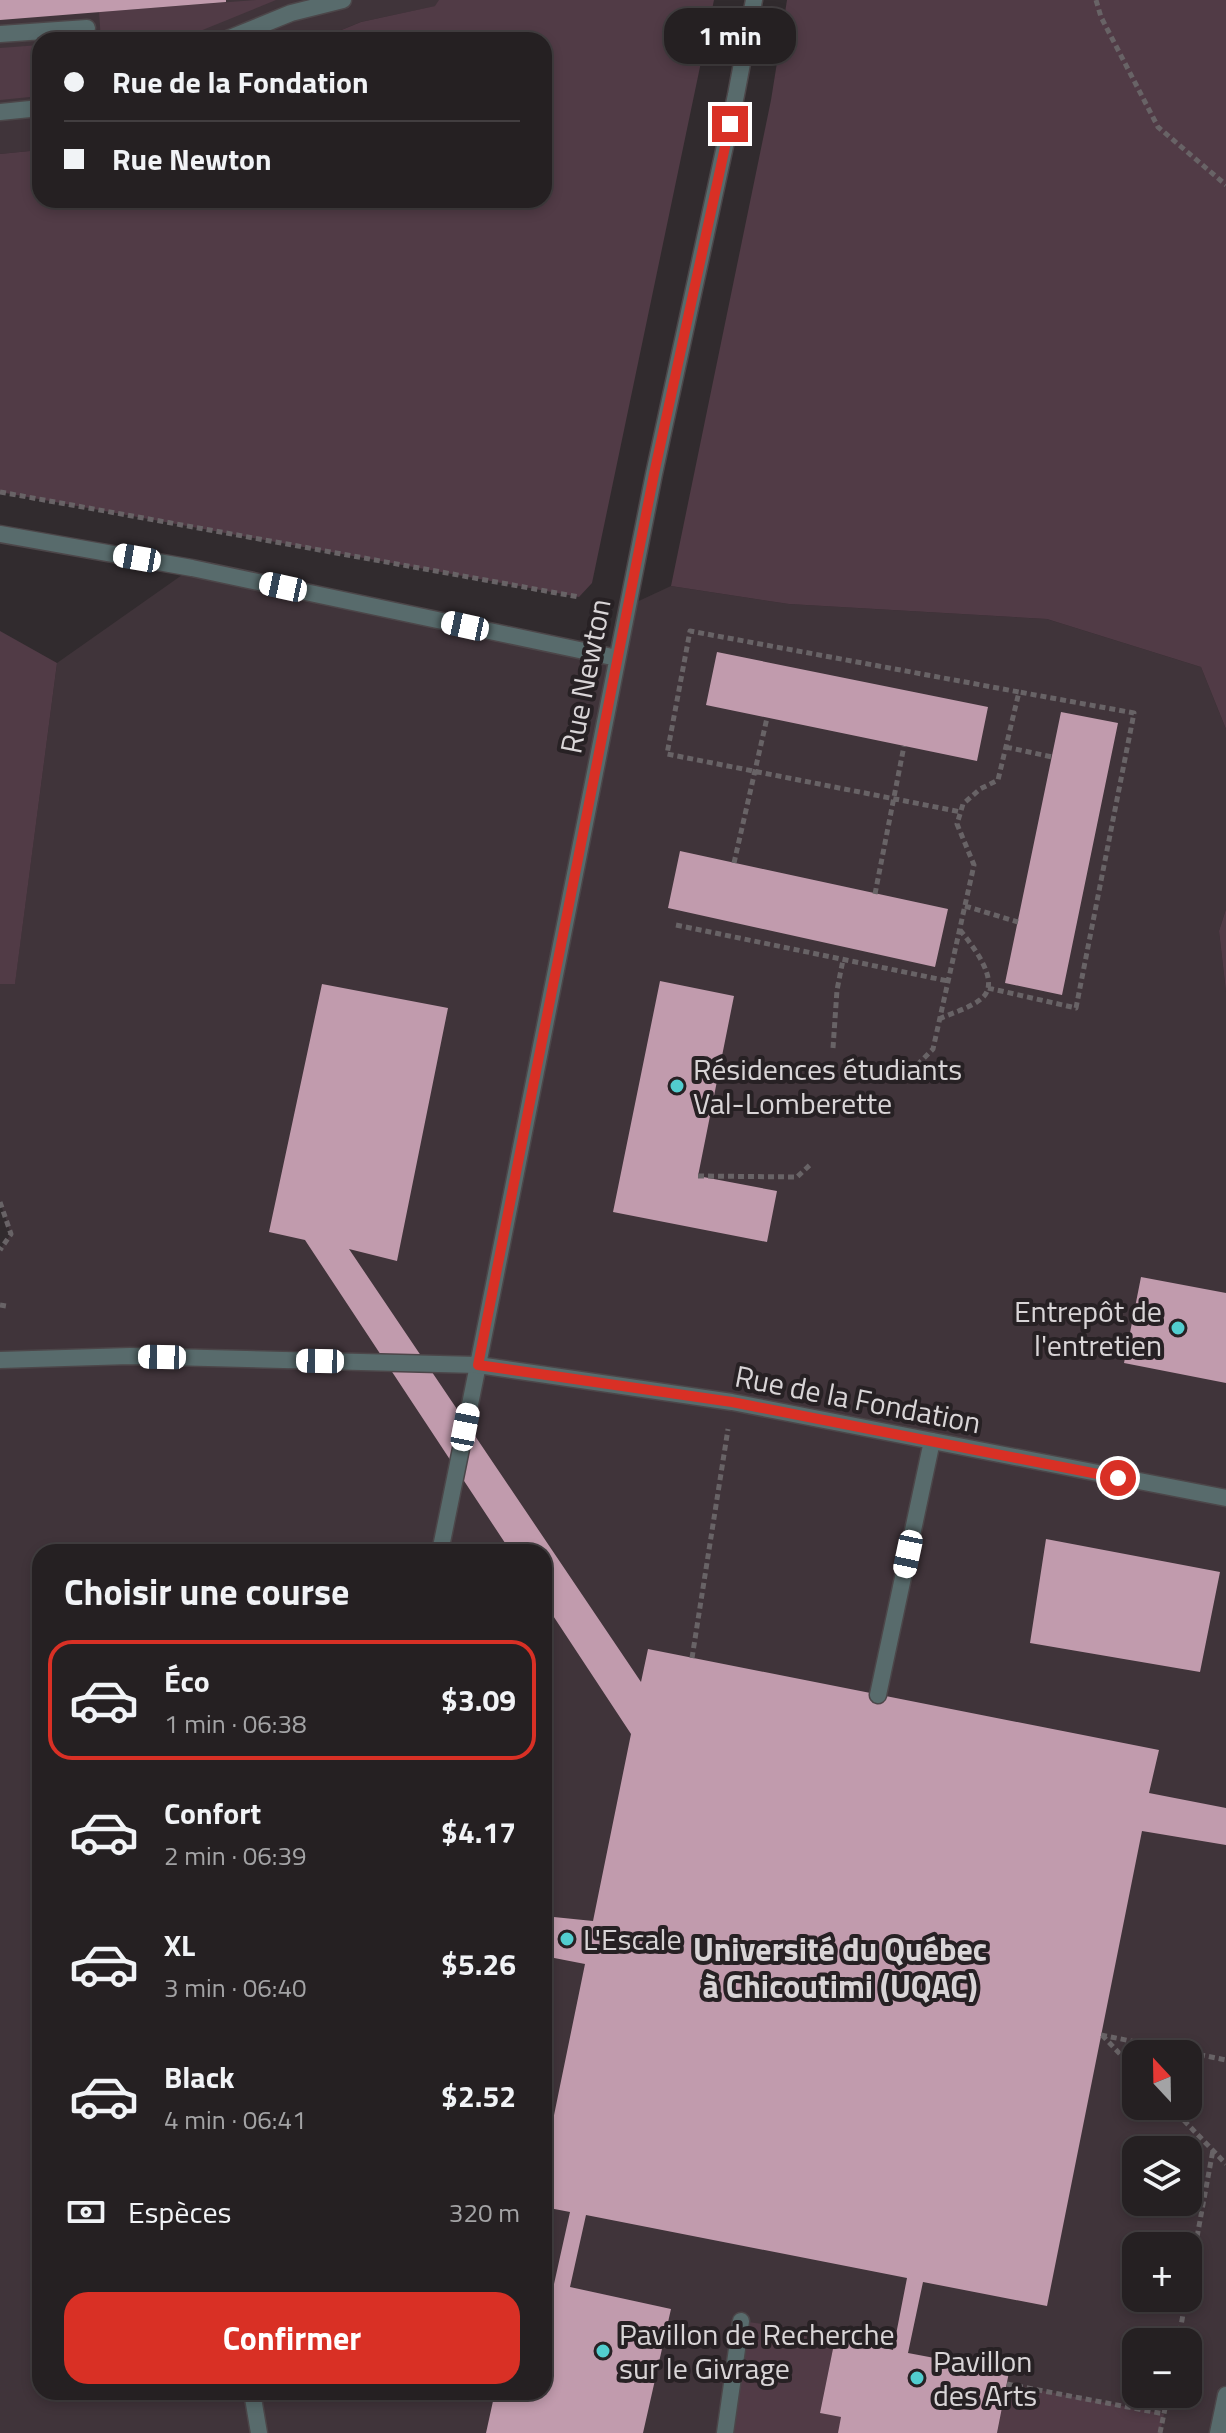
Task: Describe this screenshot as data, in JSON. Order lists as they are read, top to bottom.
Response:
{
  "streets": {
    "street": ["Rue Newton", "Rue de la Fondation"]
  },
  "crossings": [
    ["Rue Newton", "Rue de la Fondation"]
  ],
  "districts": ["Université du Québec à Chicoutimi (UQAC)"],
  "places": [
    "Résidences étudiants Val-Lomberette",
    "Entrepôt de l'entretien",
    "L'Escale",
    "Pavillon de Recherche sur le Givrage",
    "Pavillon des Arts"
  ],
  "north": "top",
  "page": {
    "bubble": "1 min",
    "banner": ["Rue de la Fondation", "Rue Newton"],
    "heading": "Choisir une course",
    "list": [
      {
        "name": "Éco",
        "note": "1 min · 06:38",
        "value": "$3.09"
      },
      {
        "name": "Confort",
        "note": "2 min · 06:39",
        "value": "$4.17"
      },
      {
        "name": "XL",
        "note": "3 min · 06:40",
        "value": "$5.26"
      },
      {
        "name": "Black",
        "note": "4 min · 06:41",
        "value": "$2.52"
      }
    ],
    "map_buttons": ["+", "−"],
    "pay": ["Espèces", "320 m"],
    "buttons": "Confirmer"
  }
}
